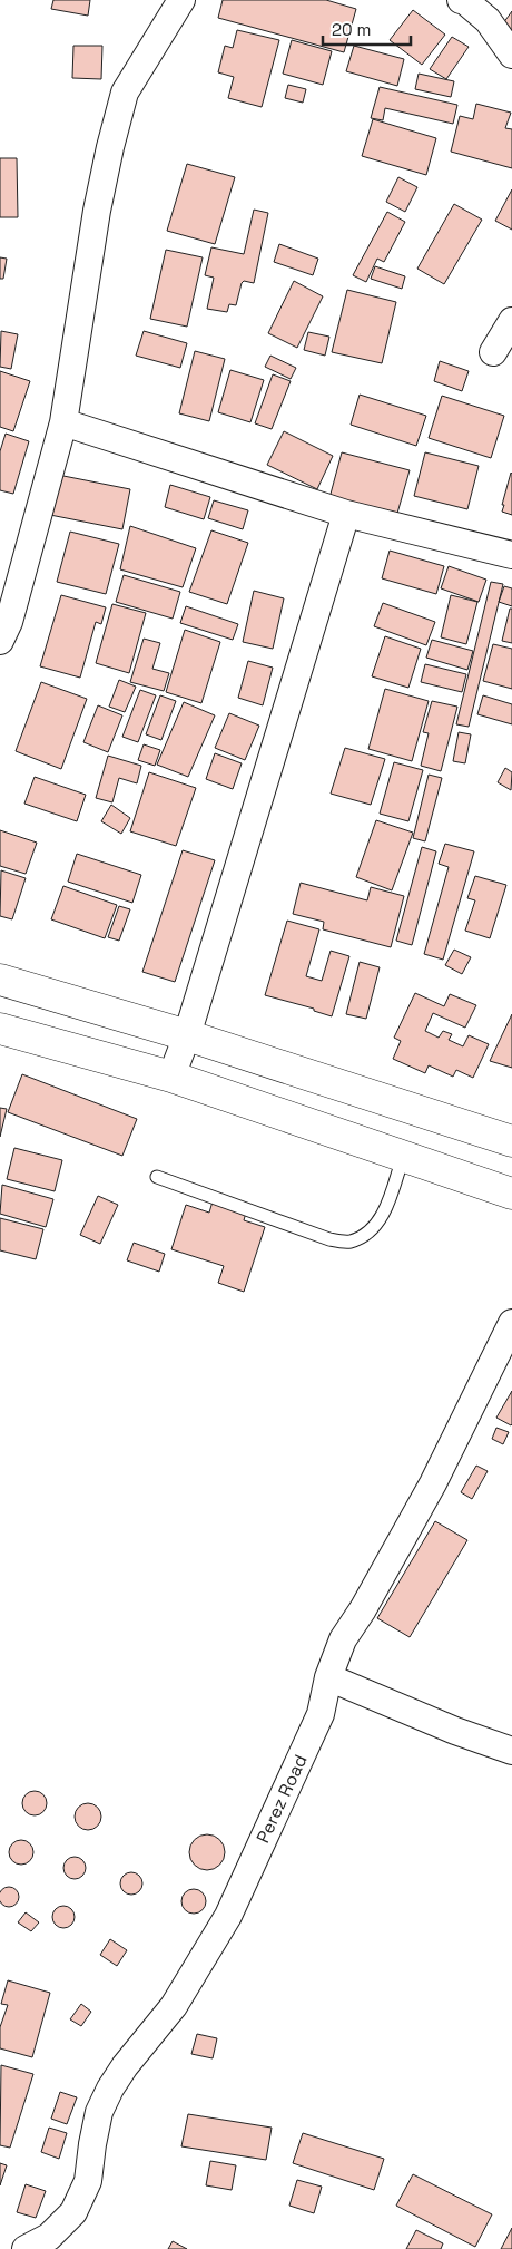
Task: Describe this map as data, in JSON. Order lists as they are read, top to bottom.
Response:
{
  "streets": {
    "street": ["Perez Road"]
  },
  "scale_bar": "20 m"
}
